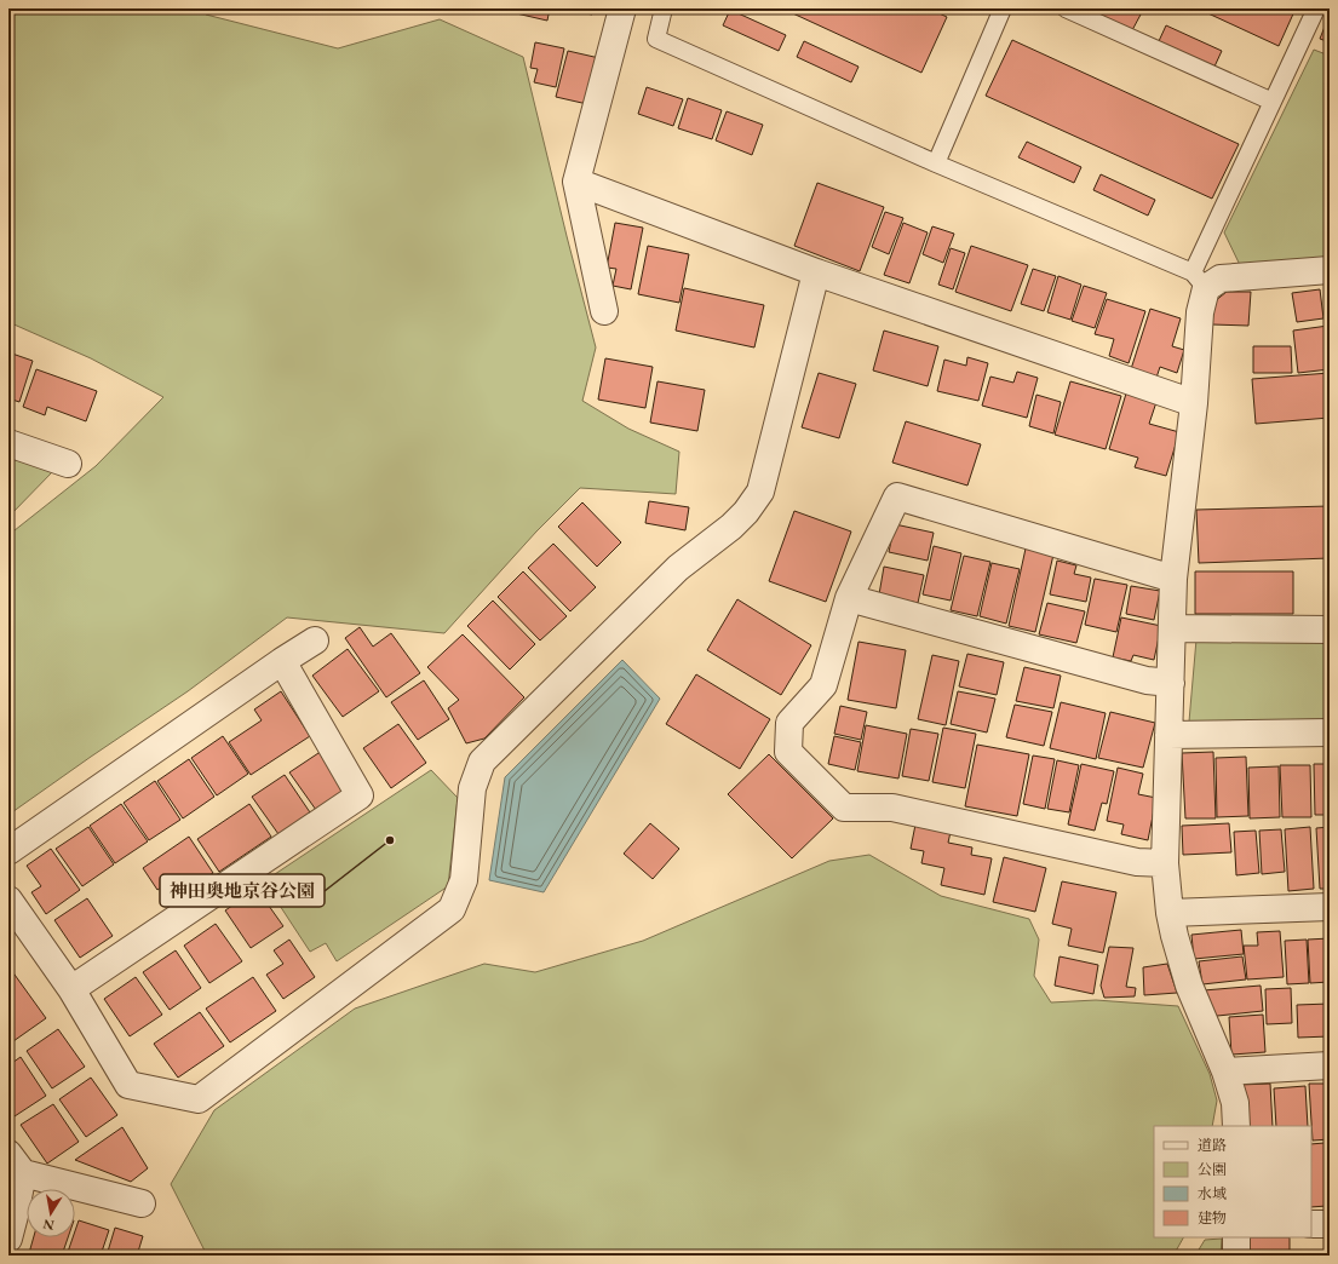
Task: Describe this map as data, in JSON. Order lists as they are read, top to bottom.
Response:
{
  "places": ["神田奥地京谷公園"],
  "legend": [
    "道路",
    "公園",
    "水域",
    "建物"
  ],
  "north": "bottom"
}
